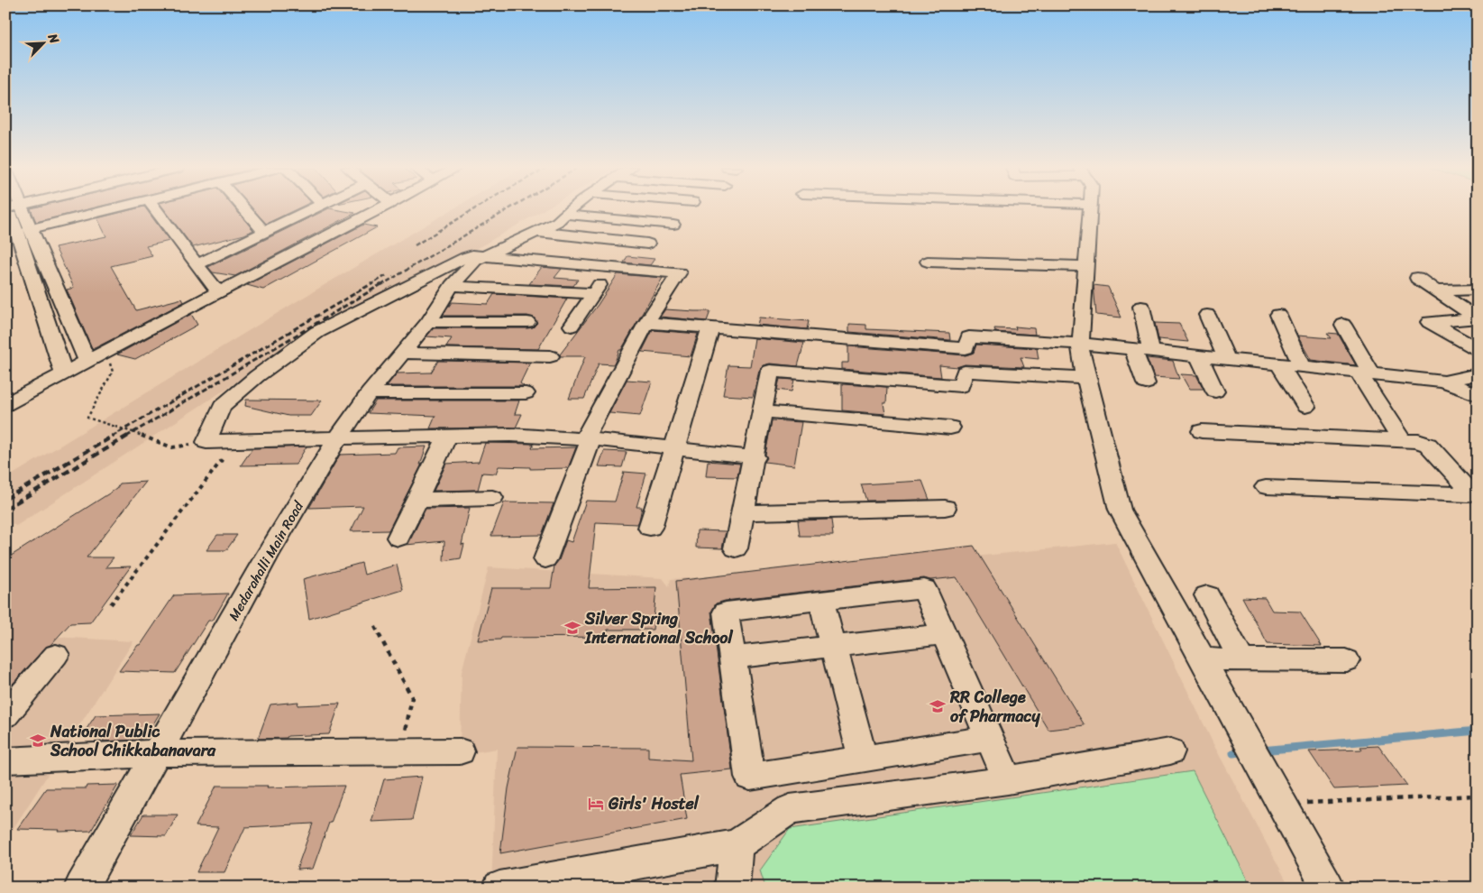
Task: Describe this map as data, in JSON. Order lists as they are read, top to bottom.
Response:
{
  "streets": {
    "street": ["Medarahalli Main Road"]
  },
  "places": {
    "school or university": ["Silver Spring International School", "RR College of Pharmacy", "National Public School Chikkabanavara"],
    "hotel": ["Girls' Hostel"]
  },
  "north": "top right"
}
